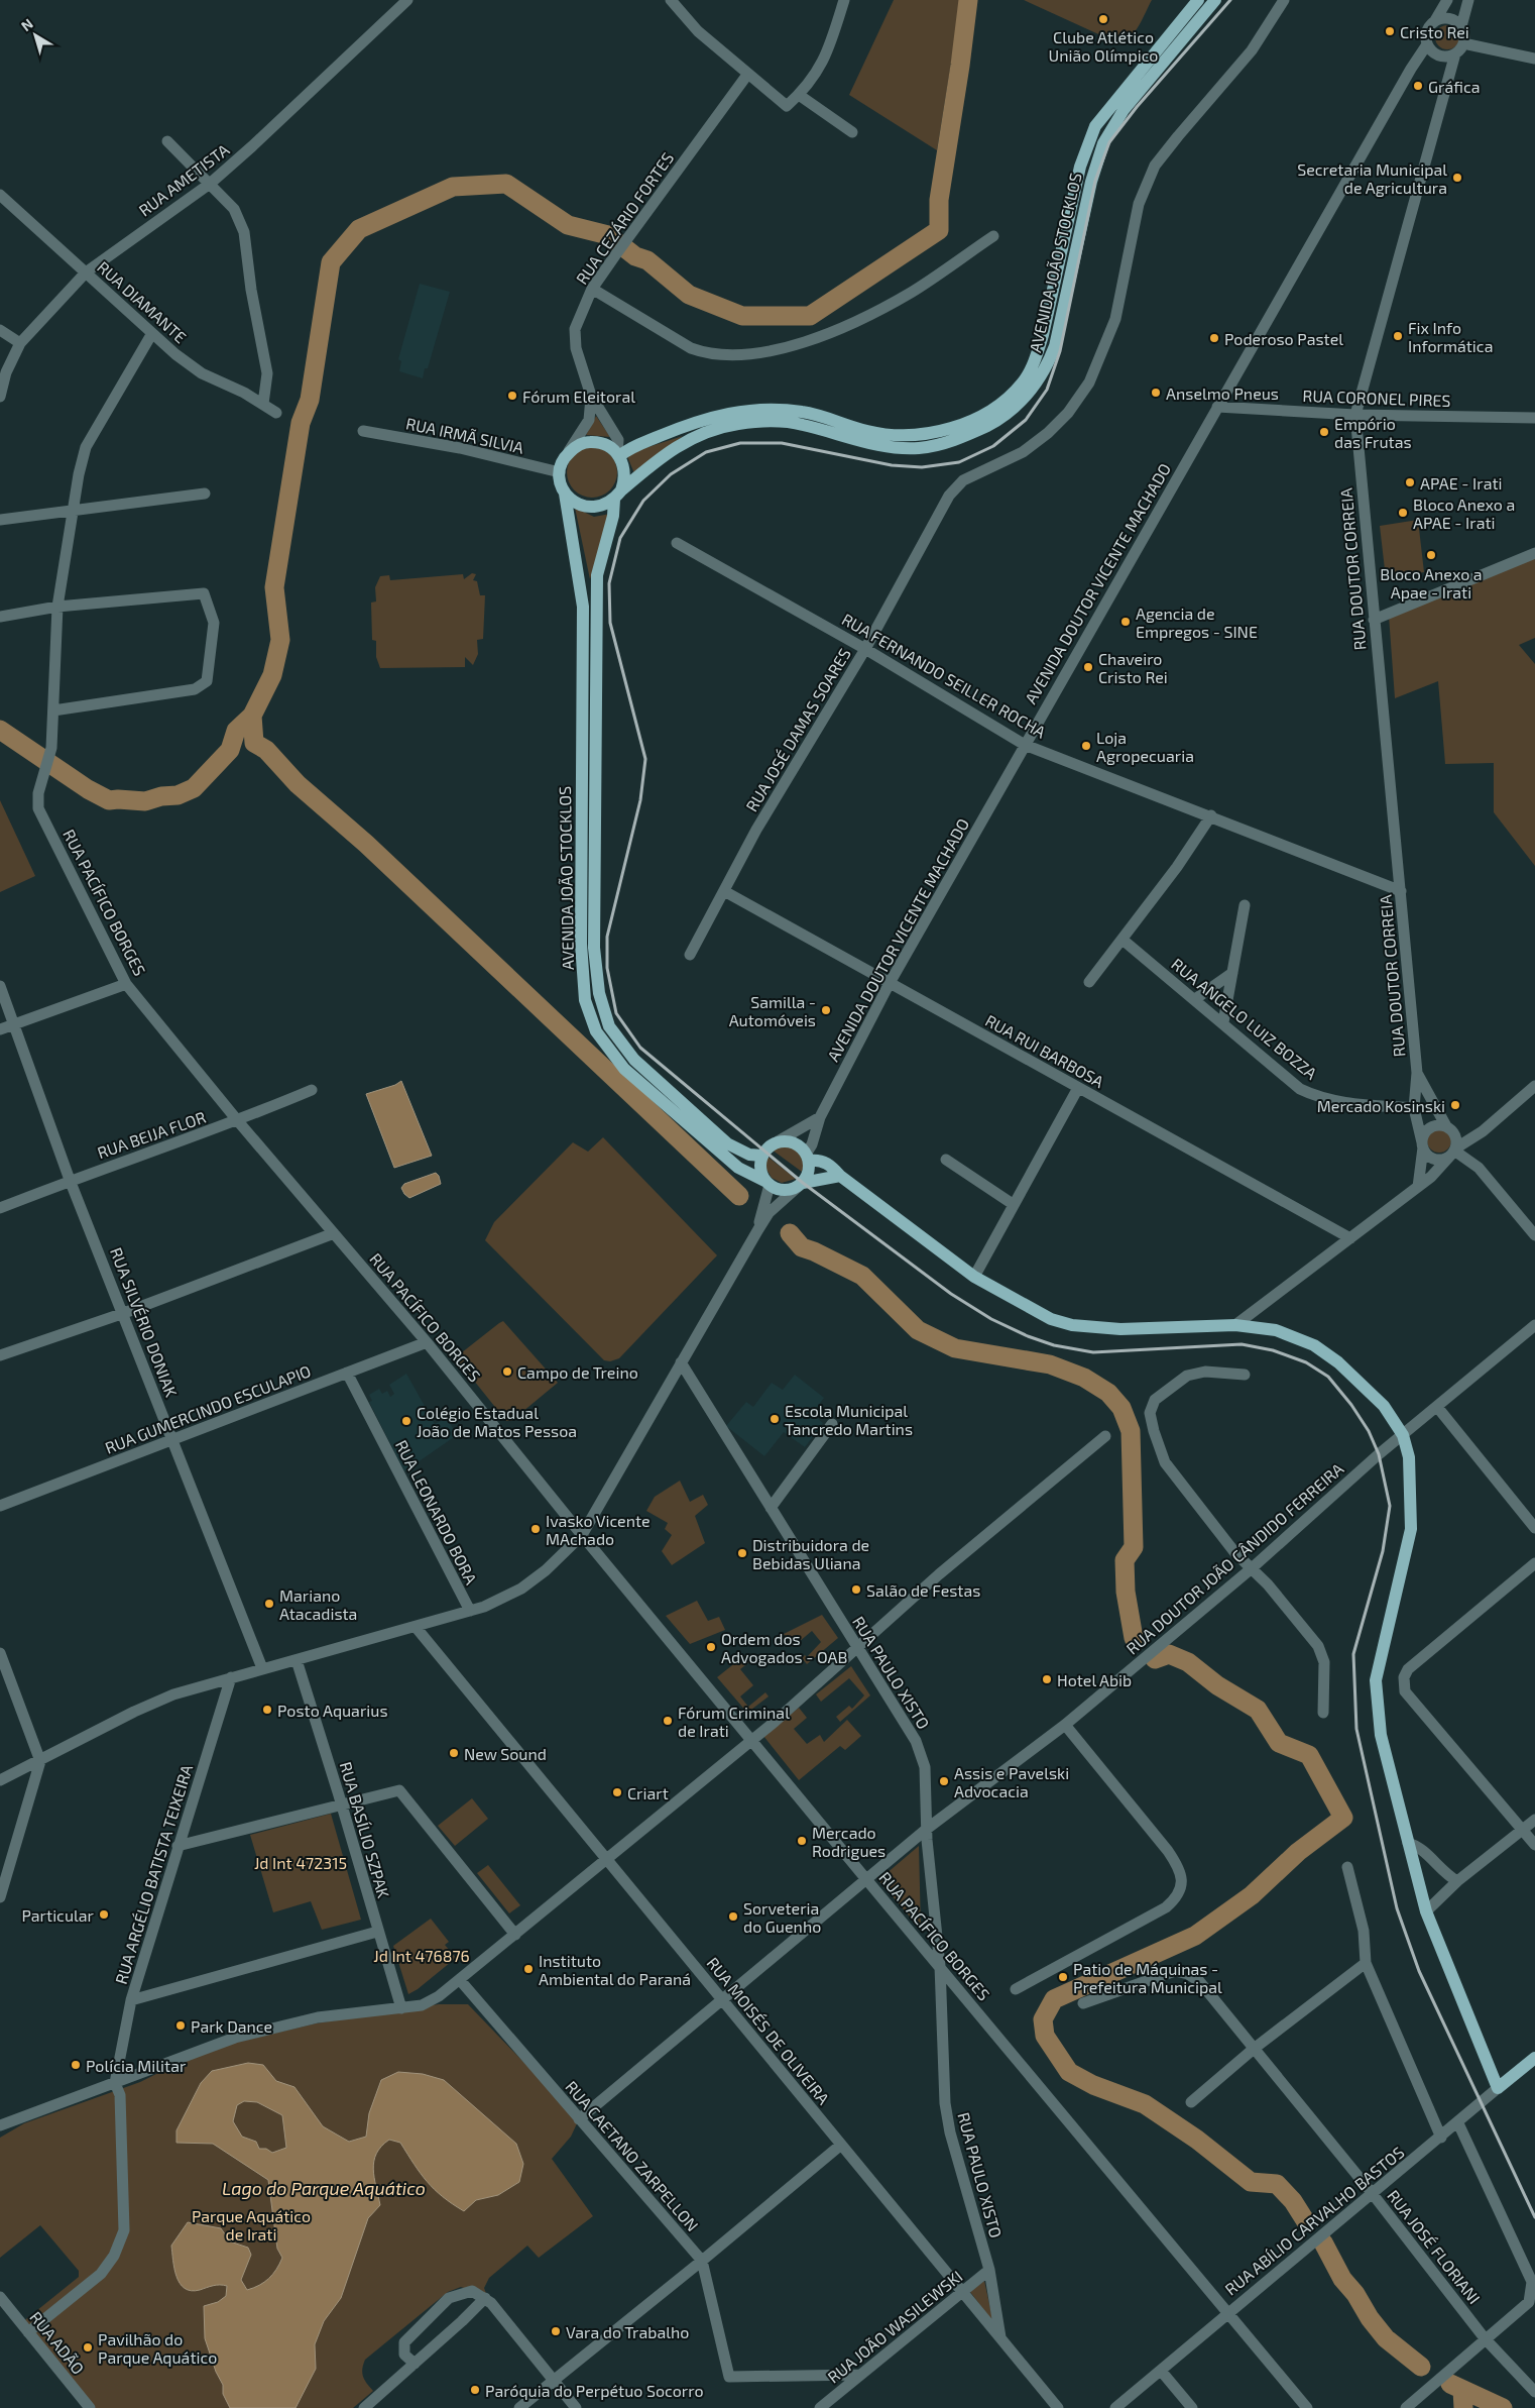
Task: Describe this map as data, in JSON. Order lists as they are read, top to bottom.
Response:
{
  "streets": {
    "main road": ["AVENIDA JOÃO STOCKLOS", "RUA ABÍLIO CARVALHO BASTOS"],
    "street": [
      "RUA AMETISTA",
      "RUA CEZÁRIO FORTES",
      "RUA DIAMANTE",
      "RUA CORONEL PIRES",
      "RUA IRMÃ SILVIA",
      "RUA DOUTOR CORREIA",
      "AVENIDA DOUTOR VICENTE MACHADO",
      "RUA FERNANDO SEILLER ROCHA",
      "RUA JOSÉ DAMAS SOARES",
      "RUA PACÍFICO BORGES",
      "RUA ANGELO LUIZ BOZZA",
      "RUA RUI BARBOSA",
      "RUA BEIJA FLOR",
      "RUA SILVÉRIO DONIAK",
      "RUA GUMERCINDO ESCULAPIO",
      "RUA LEONARDO BORA",
      "RUA DOUTOR JOÃO CÂNDIDO FERREIRA",
      "RUA PAULO XISTO",
      "RUA BASÍLIO SZPAK",
      "RUA ARGÉLIO BATISTA TEIXEIRA",
      "RUA MOISÉS DE OLIVEIRA",
      "RUA CAETANO ZARPELLON",
      "RUA JOSÉ FLORIANI",
      "RUA JOÃO WASILEWSKI",
      "RUA ADÃO"
    ]
  },
  "crossings": [
    ["RUA AMETISTA", "RUA DIAMANTE"],
    ["RUA CEZÁRIO FORTES", "AVENIDA JOÃO STOCKLOS"],
    ["RUA CEZÁRIO FORTES", "RUA IRMÃ SILVIA"],
    ["AVENIDA JOÃO STOCKLOS", "RUA IRMÃ SILVIA"],
    ["AVENIDA JOÃO STOCKLOS", "AVENIDA DOUTOR VICENTE MACHADO"],
    ["RUA CORONEL PIRES", "RUA DOUTOR CORREIA"],
    ["RUA CORONEL PIRES", "AVENIDA DOUTOR VICENTE MACHADO"],
    ["RUA DOUTOR CORREIA", "AVENIDA DOUTOR VICENTE MACHADO"],
    ["RUA DOUTOR CORREIA", "RUA FERNANDO SEILLER ROCHA"],
    ["RUA DOUTOR CORREIA", "RUA ANGELO LUIZ BOZZA"],
    ["AVENIDA DOUTOR VICENTE MACHADO", "RUA FERNANDO SEILLER ROCHA"],
    ["AVENIDA DOUTOR VICENTE MACHADO", "RUA RUI BARBOSA"],
    ["RUA FERNANDO SEILLER ROCHA", "RUA JOSÉ DAMAS SOARES"],
    ["RUA JOSÉ DAMAS SOARES", "RUA RUI BARBOSA"],
    ["RUA PACÍFICO BORGES", "RUA BEIJA FLOR"],
    ["RUA PACÍFICO BORGES", "RUA GUMERCINDO ESCULAPIO"],
    ["RUA PACÍFICO BORGES", "RUA DOUTOR JOÃO CÂNDIDO FERREIRA"],
    ["RUA PACÍFICO BORGES", "RUA PAULO XISTO"],
    ["RUA PACÍFICO BORGES", "RUA ABÍLIO CARVALHO BASTOS"],
    ["RUA BEIJA FLOR", "RUA SILVÉRIO DONIAK"],
    ["RUA SILVÉRIO DONIAK", "RUA GUMERCINDO ESCULAPIO"],
    ["RUA GUMERCINDO ESCULAPIO", "RUA LEONARDO BORA"],
    ["RUA DOUTOR JOÃO CÂNDIDO FERREIRA", "RUA PAULO XISTO"],
    ["RUA DOUTOR JOÃO CÂNDIDO FERREIRA", "RUA MOISÉS DE OLIVEIRA"],
    ["RUA DOUTOR JOÃO CÂNDIDO FERREIRA", "RUA CAETANO ZARPELLON"],
    ["RUA PAULO XISTO", "RUA MOISÉS DE OLIVEIRA"],
    ["RUA PAULO XISTO", "RUA JOÃO WASILEWSKI"],
    ["RUA MOISÉS DE OLIVEIRA", "RUA JOÃO WASILEWSKI"],
    ["RUA CAETANO ZARPELLON", "RUA JOÃO WASILEWSKI"],
    ["RUA ABÍLIO CARVALHO BASTOS", "RUA JOSÉ FLORIANI"]
  ],
  "water": ["Lago do Parque Aquático"],
  "parks": ["Jd Int 472315", "Jd Int 476876", "Parque Aquático de Irati"],
  "places": [
    "Clube Atlético União Olímpico",
    "Cristo Rei",
    "Gráfica",
    "Secretaria Municipal de Agricultura",
    "Fix Info Informática",
    "Poderoso Pastel",
    "Anselmo Pneus",
    "Fórum Eleitoral",
    "Empório das Frutas",
    "APAE - Irati",
    "Bloco Anexo a APAE - Irati",
    "Bloco Anexo a Apae - Irati",
    "Agencia de Empregos - SINE",
    "Chaveiro Cristo Rei",
    "Loja Agropecuaria",
    "Samilla - Automóveis",
    "Mercado Kosinski",
    "Campo de Treino",
    "Escola Municipal Tancredo Martins",
    "Colégio Estadual João de Matos Pessoa",
    "Ivasko Vicente MAchado",
    "Distribuidora de Bebidas Uliana",
    "Salão de Festas",
    "Mariano Atacadista",
    "Ordem dos Advogados - OAB",
    "Hotel Abib",
    "Posto Aquarius",
    "Fórum Criminal de Irati",
    "New Sound",
    "Assis e Pavelski Advocacia",
    "Criart",
    "Mercado Rodrigues",
    "Particular",
    "Sorveteria do Guenho",
    "Instituto Ambiental do Paraná",
    "Patio de Máquinas - Prefeitura Municipal",
    "Park Dance",
    "Polícia Militar",
    "Vara do Trabalho",
    "Pavilhão do Parque Aquático",
    "Paróquia do Perpétuo Socorro"
  ],
  "north": "top left"
}
